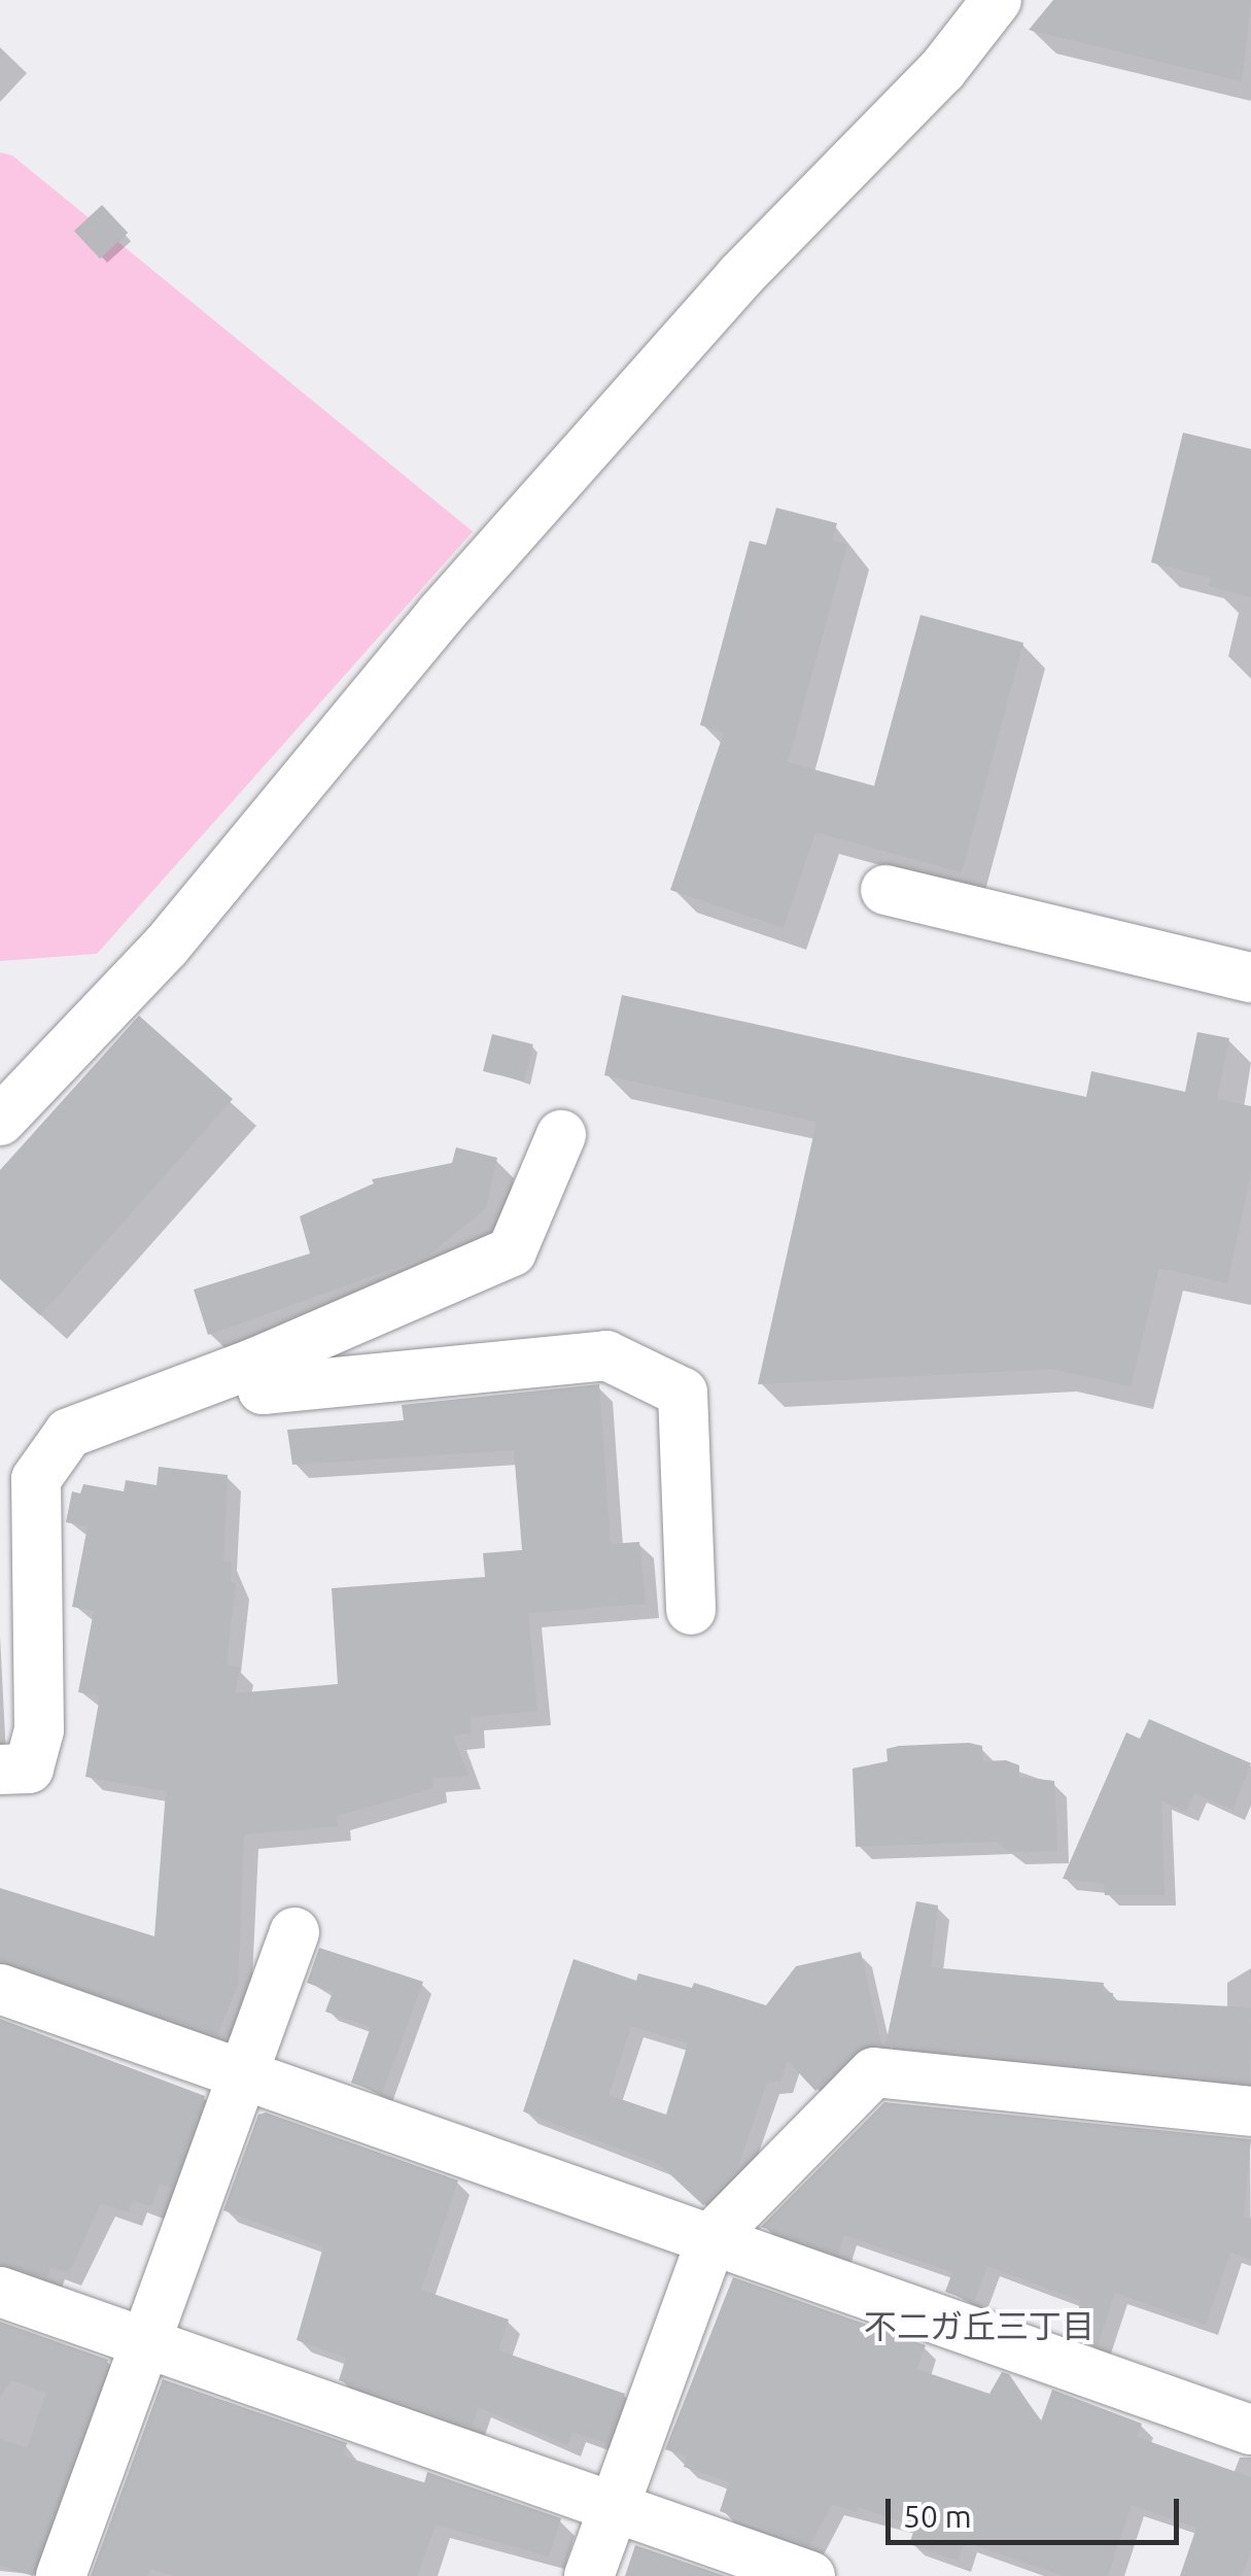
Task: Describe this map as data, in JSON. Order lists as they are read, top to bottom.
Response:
{
  "districts": ["不二ガ丘三丁目"],
  "scale_bar": "50 m"
}
